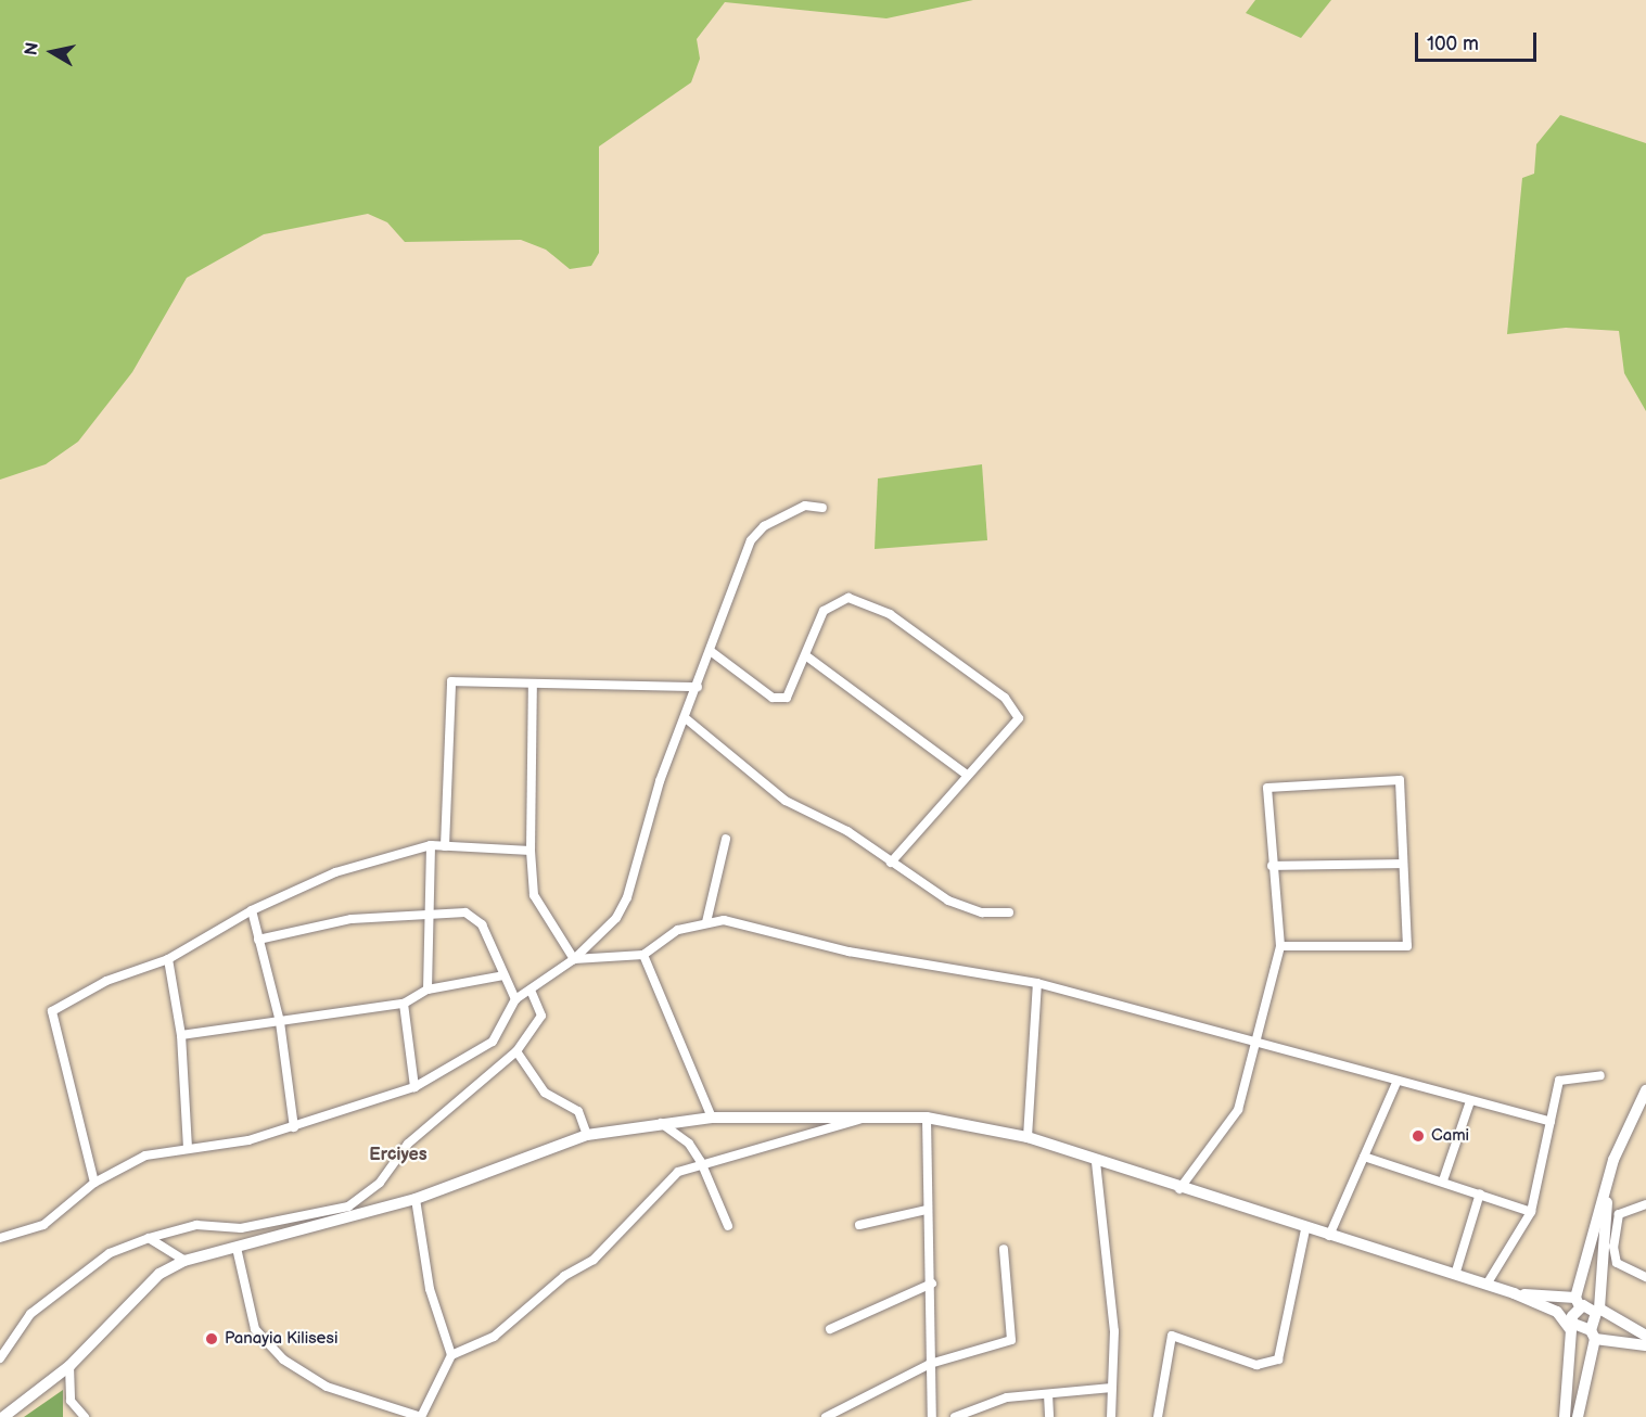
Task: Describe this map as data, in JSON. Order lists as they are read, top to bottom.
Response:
{
  "districts": ["Erciyes"],
  "places": ["Cami", "Panayia Kilisesi"],
  "scale_bar": "100 m",
  "north": "left"
}
